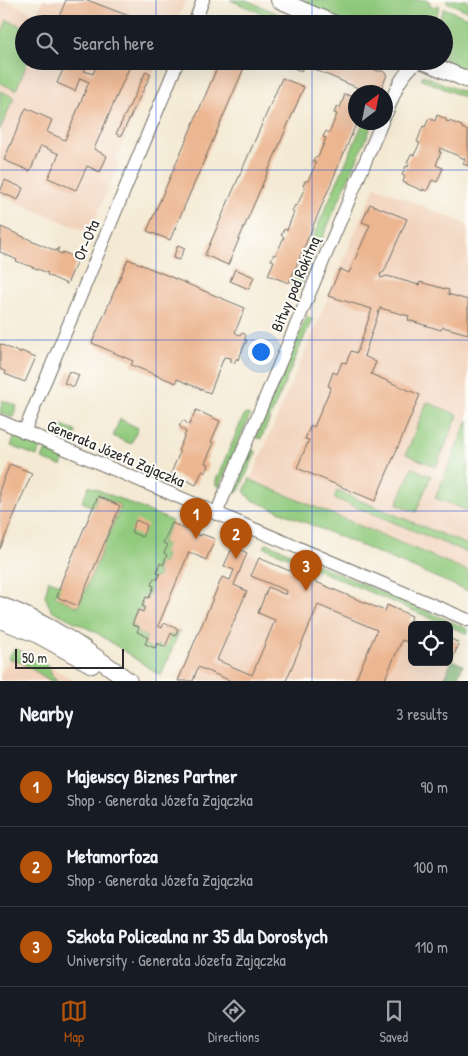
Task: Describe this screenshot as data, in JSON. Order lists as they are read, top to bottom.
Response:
{
  "streets": {
    "street": ["Or-Ota", "Bitwy pod Rokitną", "Generała Józefa Zajączka"]
  },
  "crossings": [
    ["Or-Ota", "Generała Józefa Zajączka"],
    ["Bitwy pod Rokitną", "Generała Józefa Zajączka"]
  ],
  "scale_bar": "50 m",
  "north": "top right",
  "page": {
    "search": "Search here",
    "pins": ["1", "2", "3"],
    "scale": "50 m",
    "heading": ["Nearby", "3 results"],
    "list": [
      {
        "mark": "1",
        "name": "Majewscy Biznes Partner",
        "note": "Shop · Generała Józefa Zajączka",
        "value": "90 m"
      },
      {
        "mark": "2",
        "name": "Metamorfoza",
        "note": "Shop · Generała Józefa Zajączka",
        "value": "100 m"
      },
      {
        "mark": "3",
        "name": "Szkoła Policealna nr 35 dla Dorosłych",
        "note": "University · Generała Józefa Zajączka",
        "value": "110 m"
      }
    ],
    "nav": ["Map", "Directions", "Saved"]
  }
}
